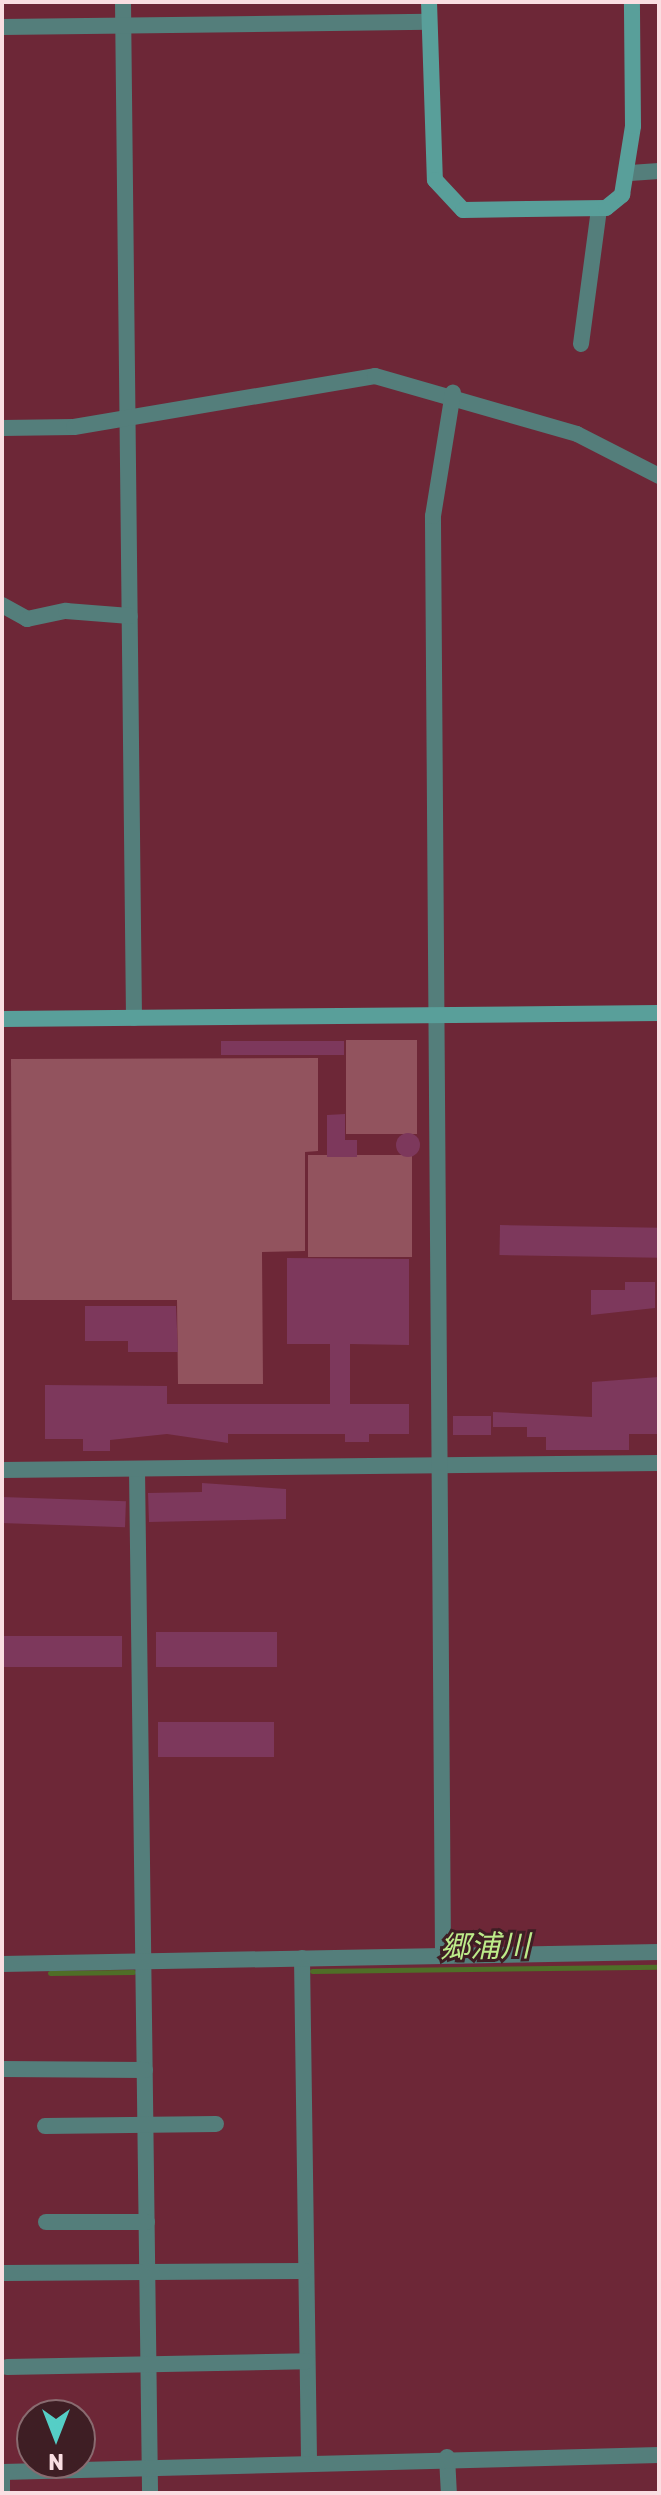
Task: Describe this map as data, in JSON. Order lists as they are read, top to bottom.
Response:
{
  "water": ["郷浦川"],
  "north": "bottom"
}
